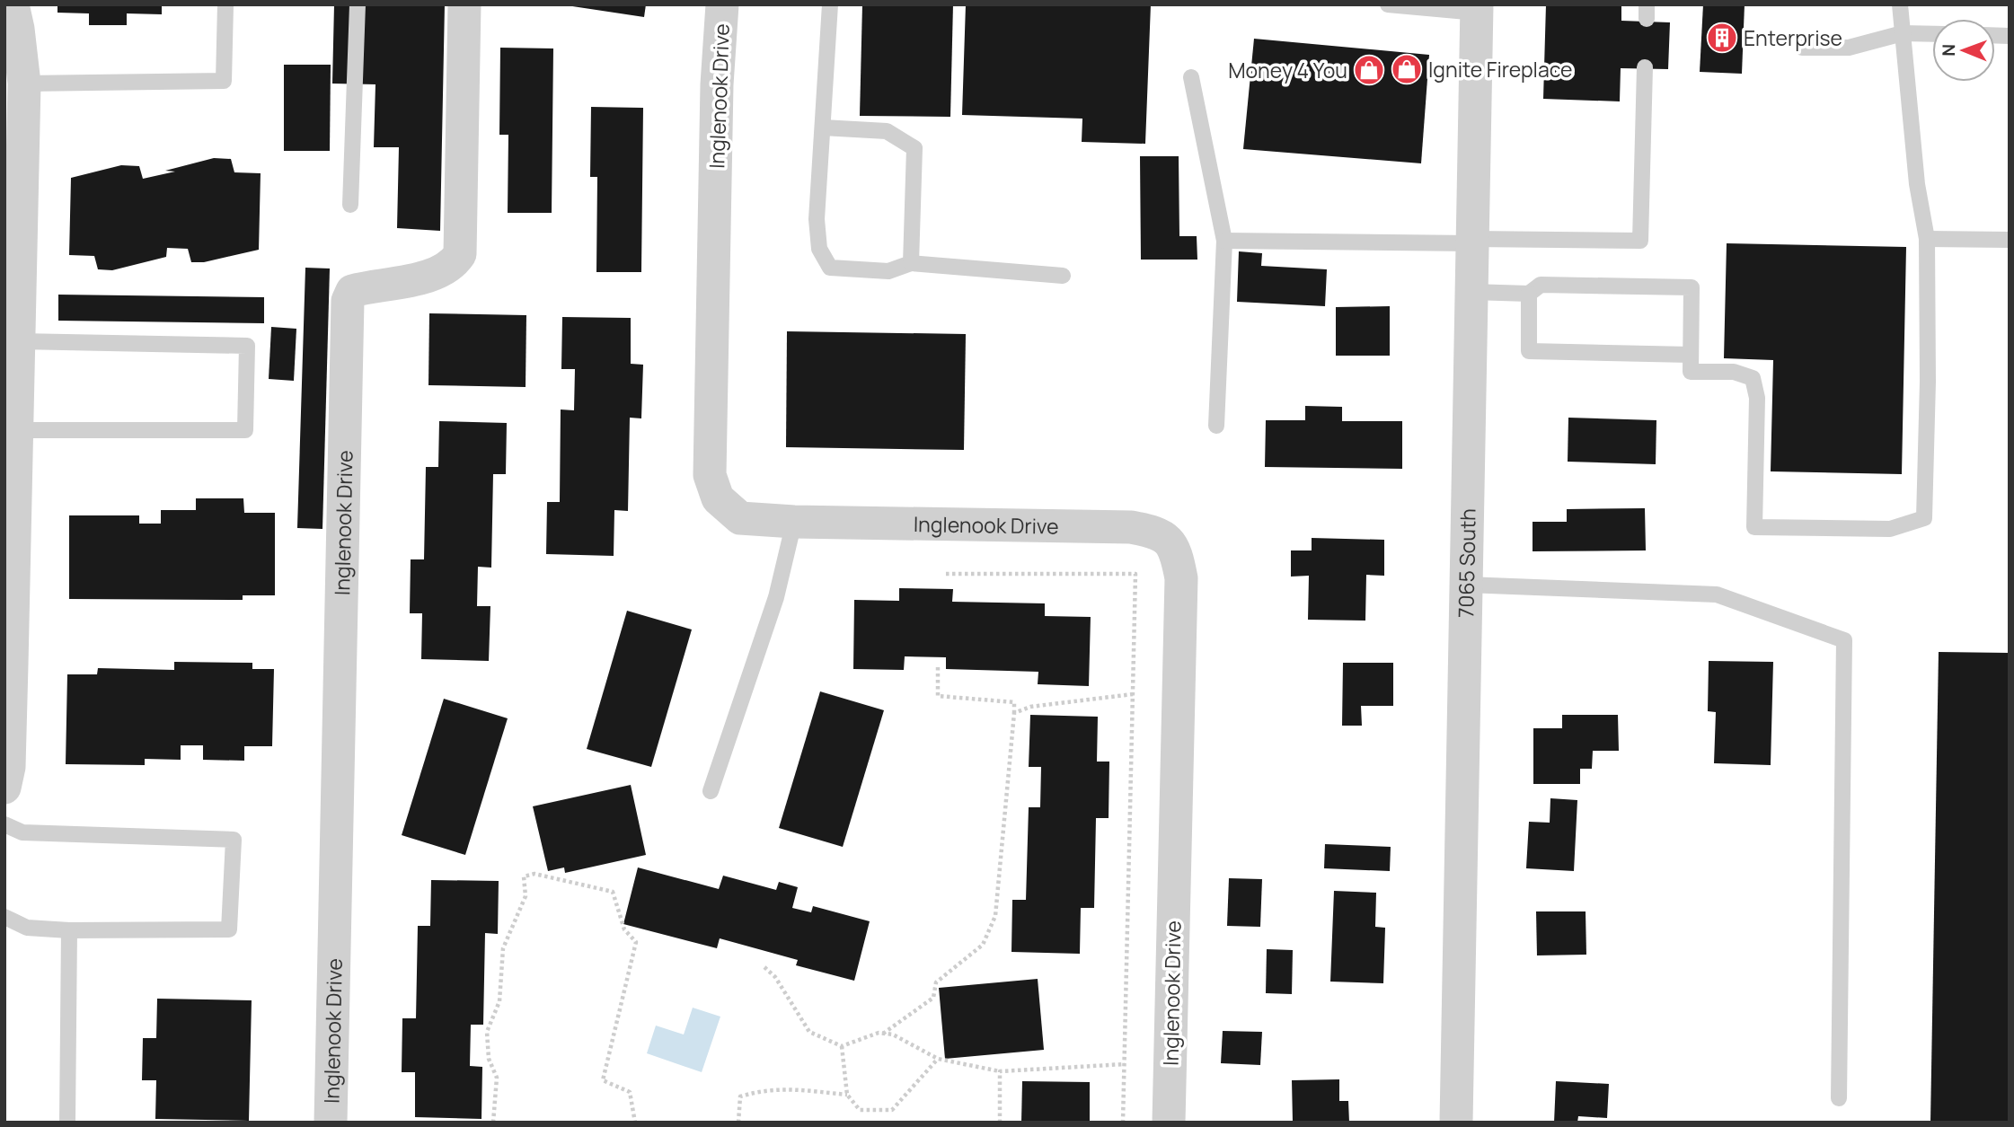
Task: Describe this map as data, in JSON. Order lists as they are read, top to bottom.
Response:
{
  "streets": {
    "street": ["Inglenook Drive", "7065 South"]
  },
  "places": {
    "building": ["Enterprise"],
    "shop": ["Ignite Fireplace", "Money 4 You"]
  },
  "north": "left"
}
